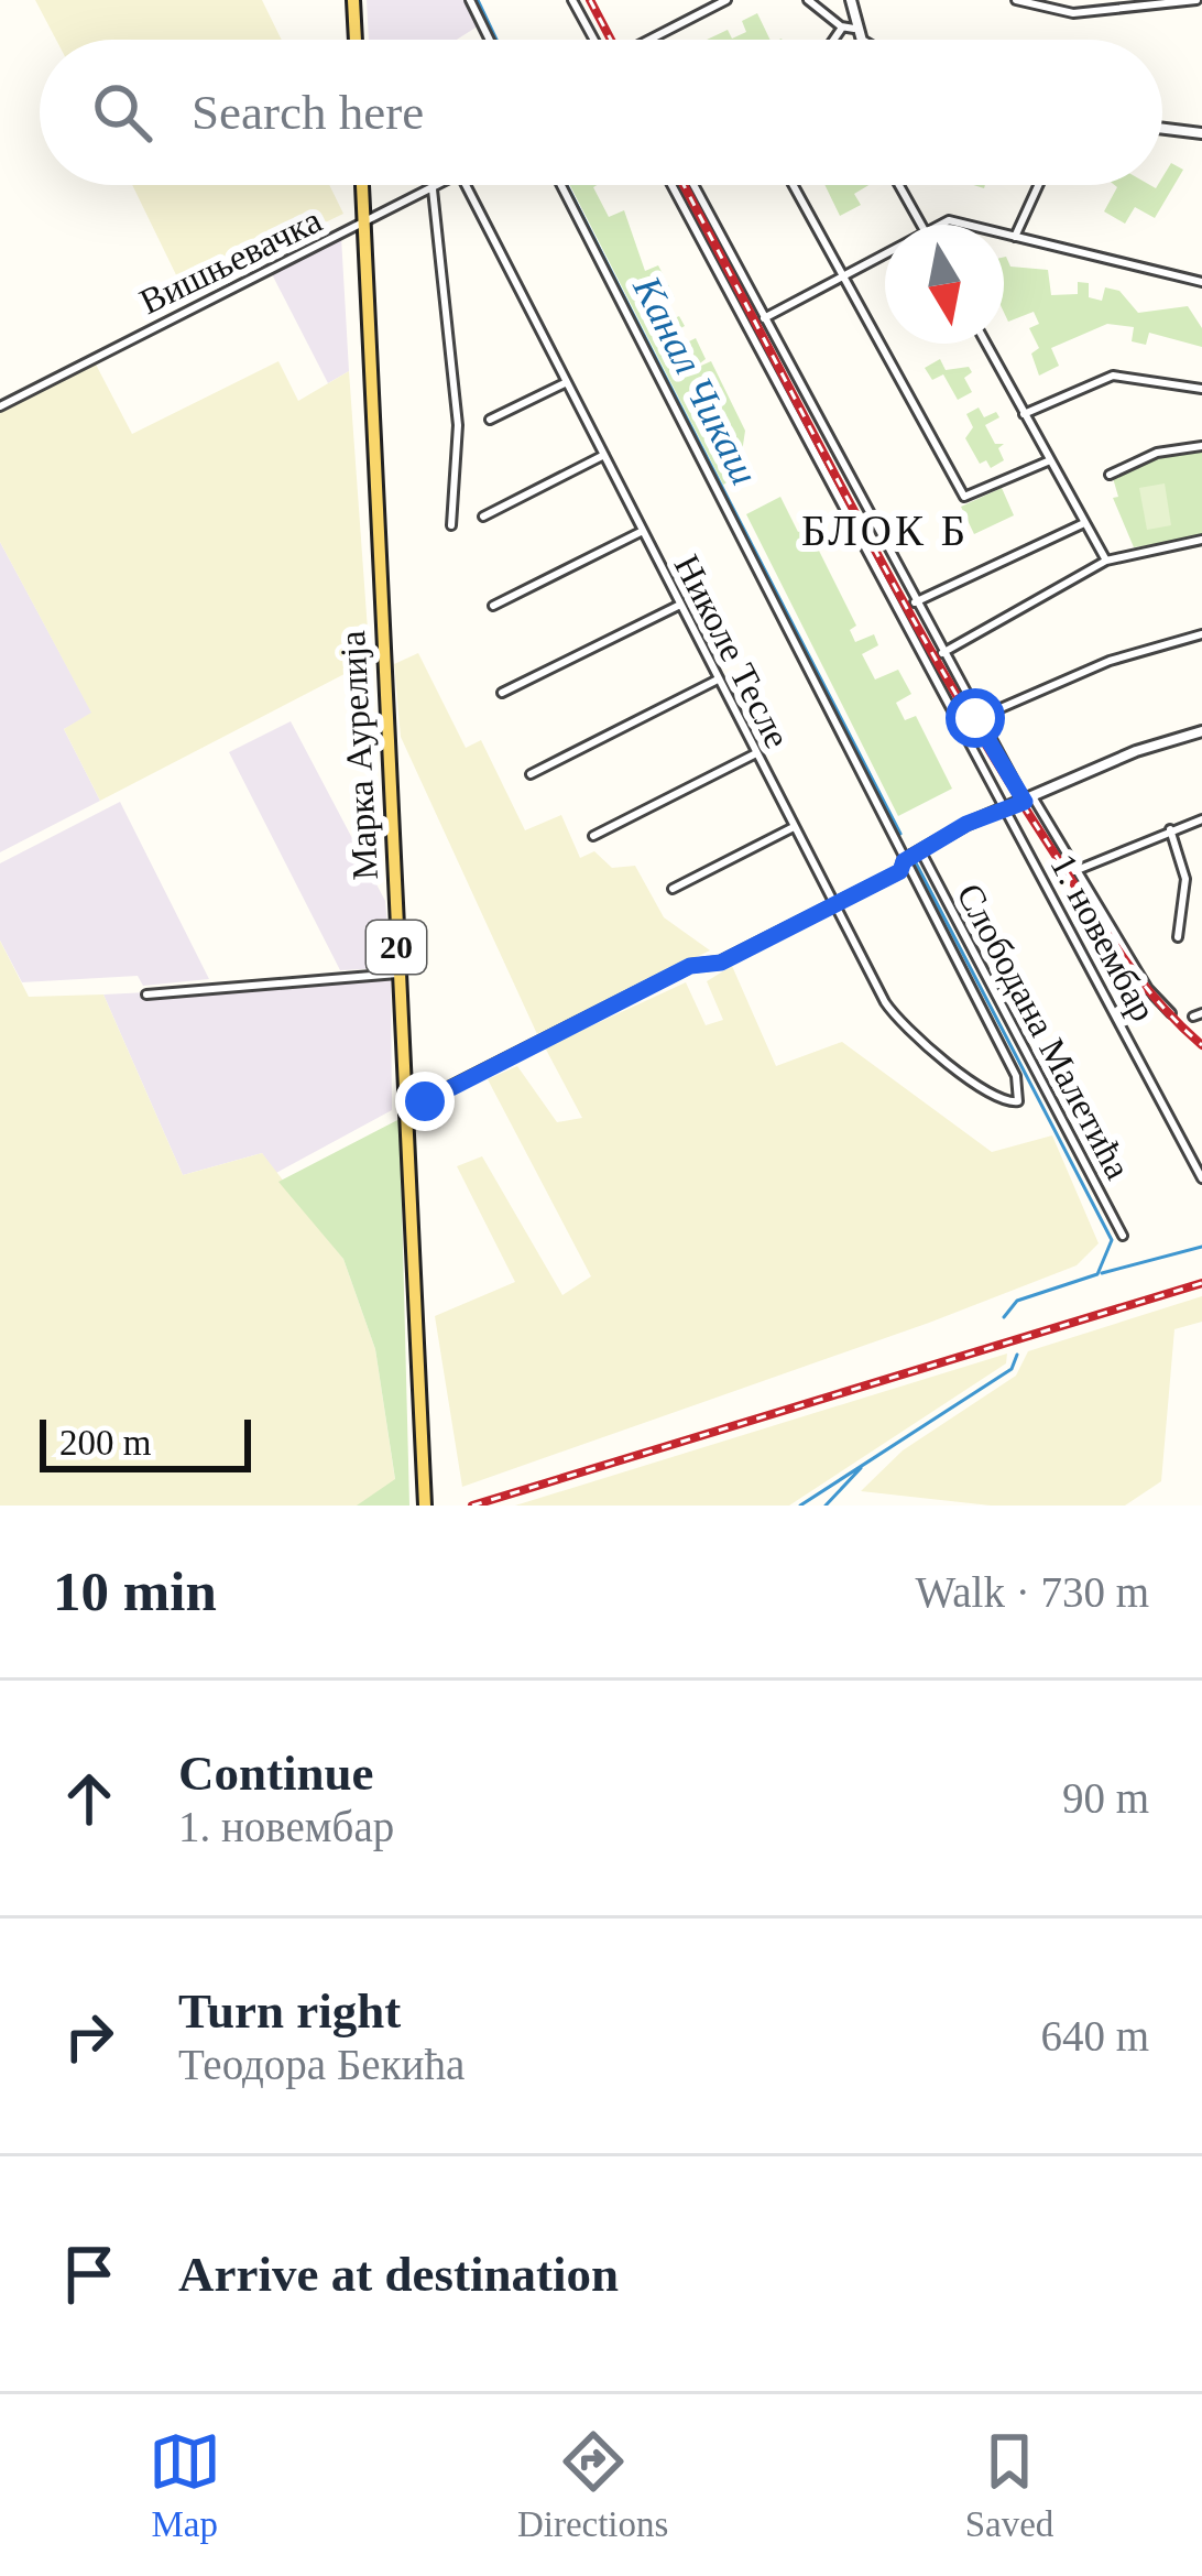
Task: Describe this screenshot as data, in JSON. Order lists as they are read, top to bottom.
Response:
{
  "streets": {
    "main road": ["Марка Аурелија", "20"],
    "street": [
      "Вишњевачка",
      "Николе Тесле",
      "1. новембар",
      "Слободана Малетића"
    ]
  },
  "crossings": [
    ["Вишњевачка", "Марка Аурелија"],
    ["Николе Тесле", "Слободана Малетића"]
  ],
  "districts": ["БЛОК Б"],
  "water": ["Канал Чикаш"],
  "scale_bar": "200 m",
  "north": "bottom",
  "page": {
    "search": "Search here",
    "scale": "200 m",
    "heading": ["10 min", "Walk · 730 m"],
    "list": [
      ["Continue", "1. новембар", "90 m"],
      ["Turn right", "Теодора Бекића", "640 m"],
      "Arrive at destination"
    ],
    "nav": ["Map", "Directions", "Saved"]
  }
}
